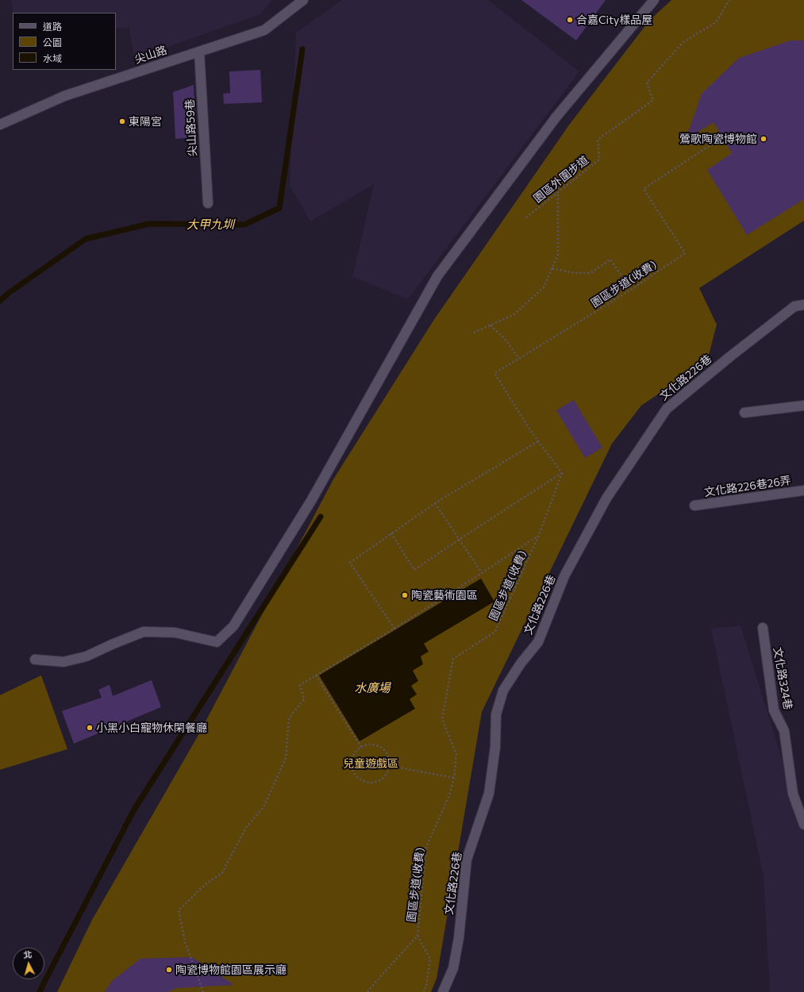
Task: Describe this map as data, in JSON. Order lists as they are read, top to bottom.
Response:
{
  "streets": {
    "street": [
      "尖山路",
      "尖山路59巷",
      "文化路226巷",
      "文化路226巷26弄",
      "文化路324巷"
    ],
    "path": ["園區外圍步道", "園區步道(收費)"]
  },
  "crossings": [
    ["尖山路", "尖山路59巷"]
  ],
  "water": ["大甲九圳", "水廣場"],
  "parks": ["兒童遊戲區"],
  "places": [
    "合嘉City樣品屋",
    "東陽宮",
    "鶯歌陶瓷博物館",
    "陶瓷藝術園區",
    "小黑小白寵物休閑餐廳",
    "陶瓷博物館園區展示廳"
  ],
  "legend": ["道路", "公園", "水域"],
  "north": "top"
}
